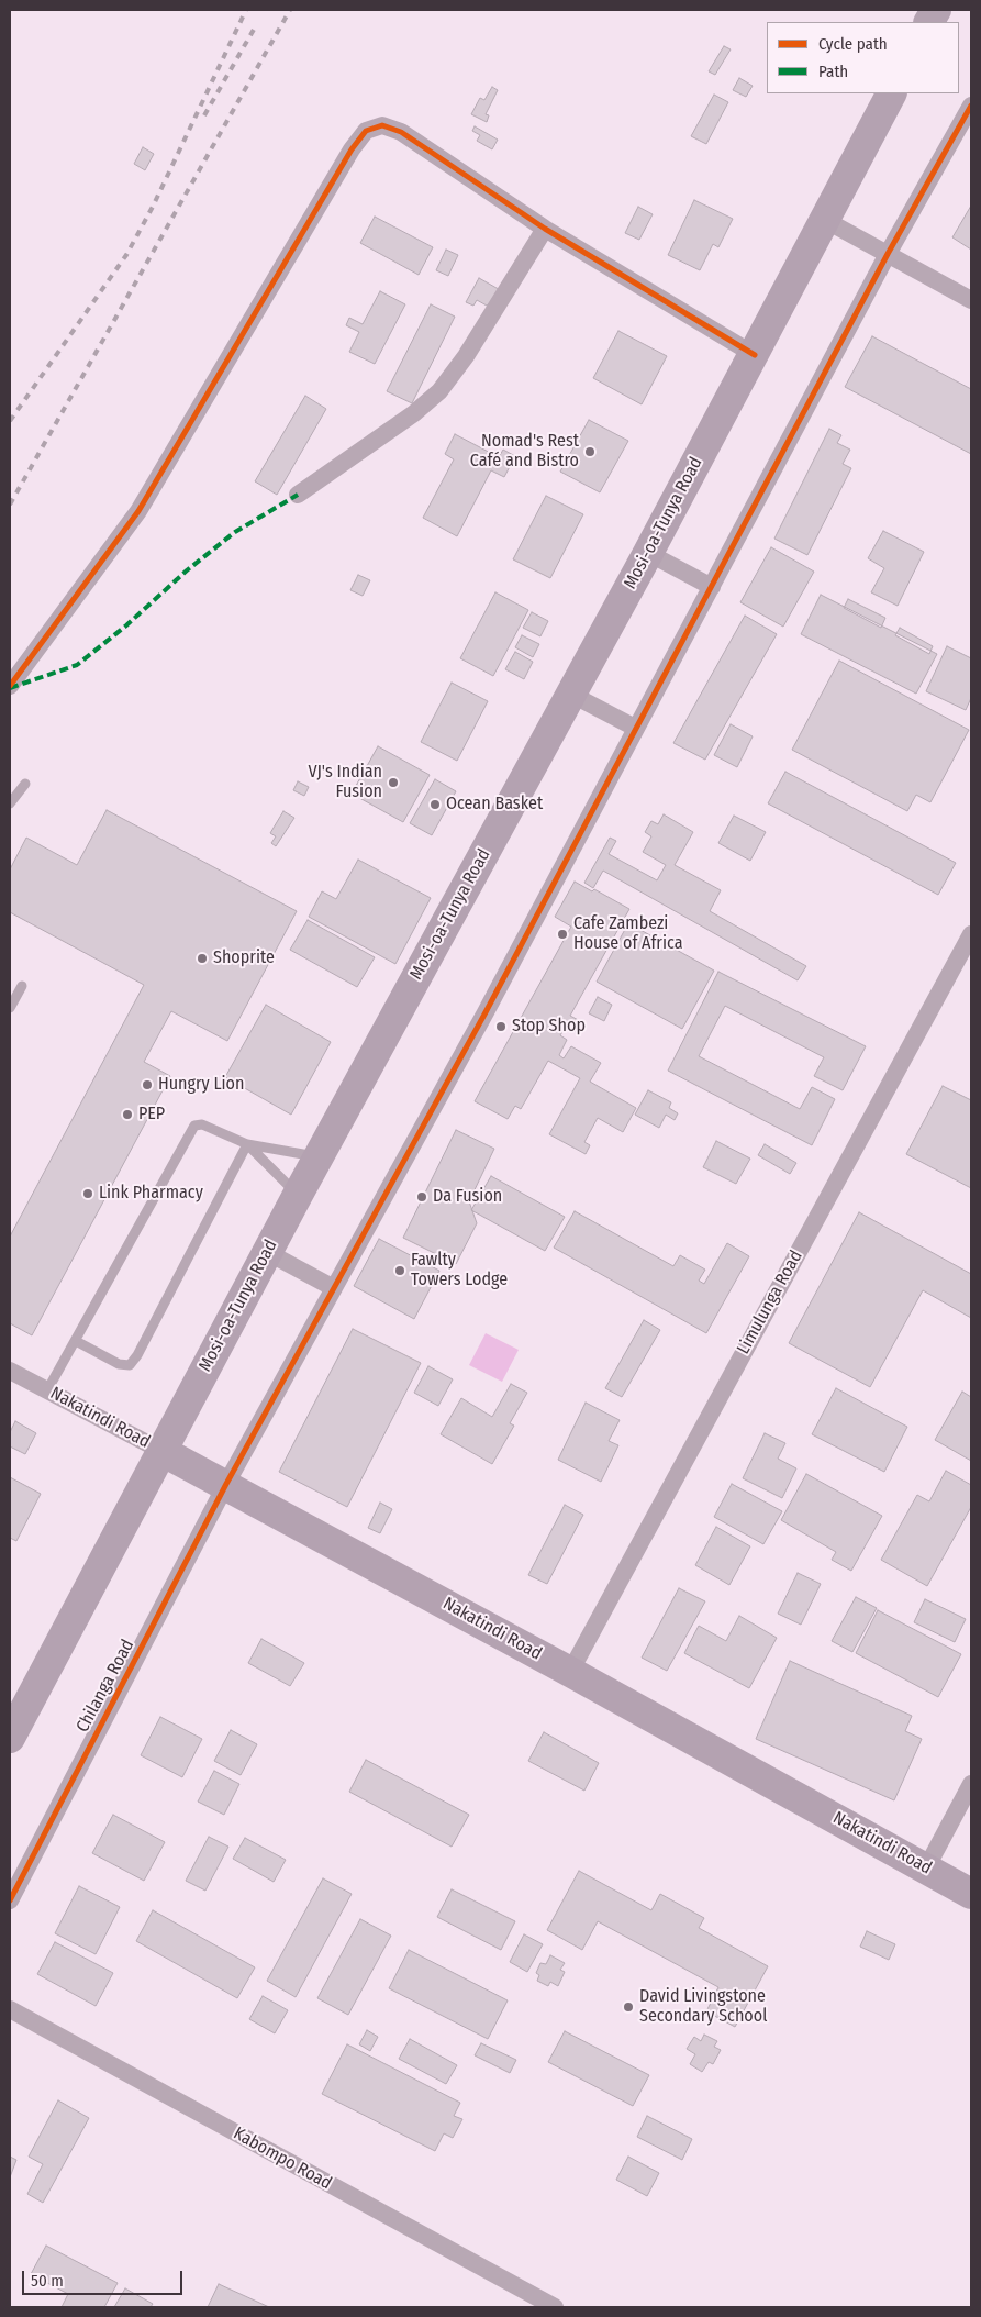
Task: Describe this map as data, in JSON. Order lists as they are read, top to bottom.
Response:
{
  "streets": {
    "highway": ["Mosi-oa-Tunya Road", "Nakatindi Road"],
    "street": ["Limulunga Road", "Chilanga Road", "Kabompo Road"]
  },
  "crossings": [
    ["Mosi-oa-Tunya Road", "Nakatindi Road"],
    ["Limulunga Road", "Nakatindi Road"],
    ["Nakatindi Road", "Chilanga Road"]
  ],
  "places": [
    "Nomad's Rest Café and Bistro",
    "VJ's Indian Fusion",
    "Ocean Basket",
    "Cafe Zambezi House of Africa",
    "Shoprite",
    "Stop Shop",
    "Hungry Lion",
    "PEP",
    "Link Pharmacy",
    "Da Fusion",
    "Fawlty Towers Lodge",
    "David Livingstone Secondary School"
  ],
  "legend": ["Cycle path", "Path"],
  "scale_bar": "50 m"
}
